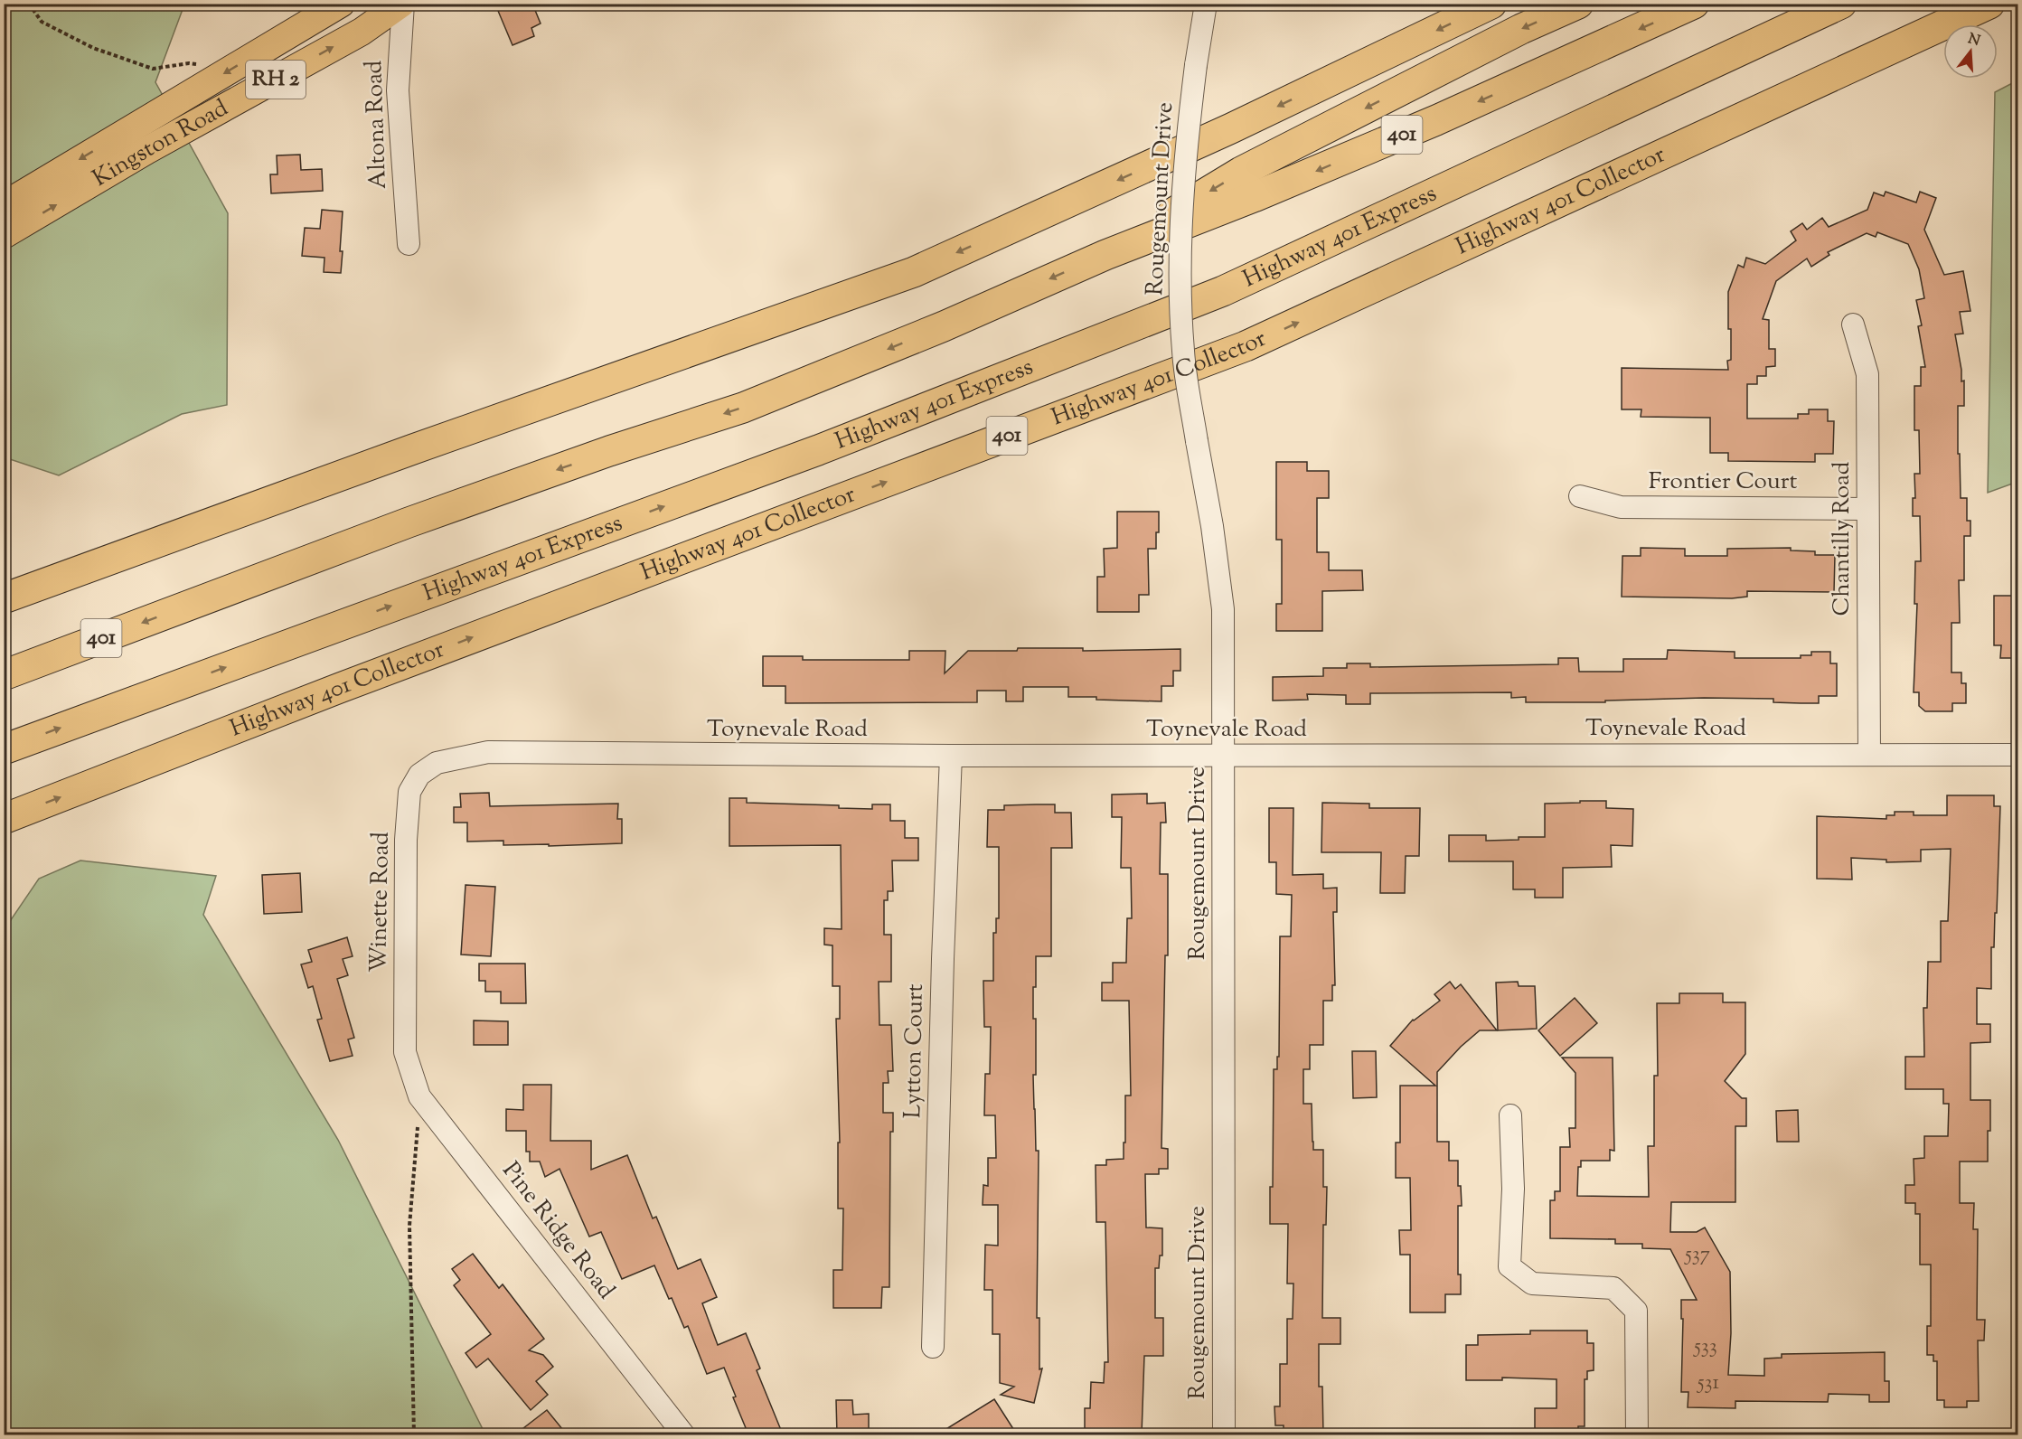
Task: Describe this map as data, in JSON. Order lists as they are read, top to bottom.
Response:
{
  "streets": {
    "highway": ["401", "Highway 401 Collector", "Highway 401 Express"],
    "main road": ["RH 2", "Kingston Road"],
    "street": [
      "Altona Road",
      "Rougemount Drive",
      "Frontier Court",
      "Chantilly Road",
      "Toynevale Road",
      "Winette Road",
      "Lytton Court",
      "Pine Ridge Road"
    ]
  },
  "crossings": [
    ["Altona Road", "Kingston Road"],
    ["Rougemount Drive", "Toynevale Road"],
    ["Frontier Court", "Chantilly Road"],
    ["Chantilly Road", "Toynevale Road"],
    ["Toynevale Road", "Winette Road"],
    ["Toynevale Road", "Lytton Court"],
    ["Winette Road", "Pine Ridge Road"]
  ],
  "house_numbers": ["537", "533", "531"],
  "north": "top"
}
